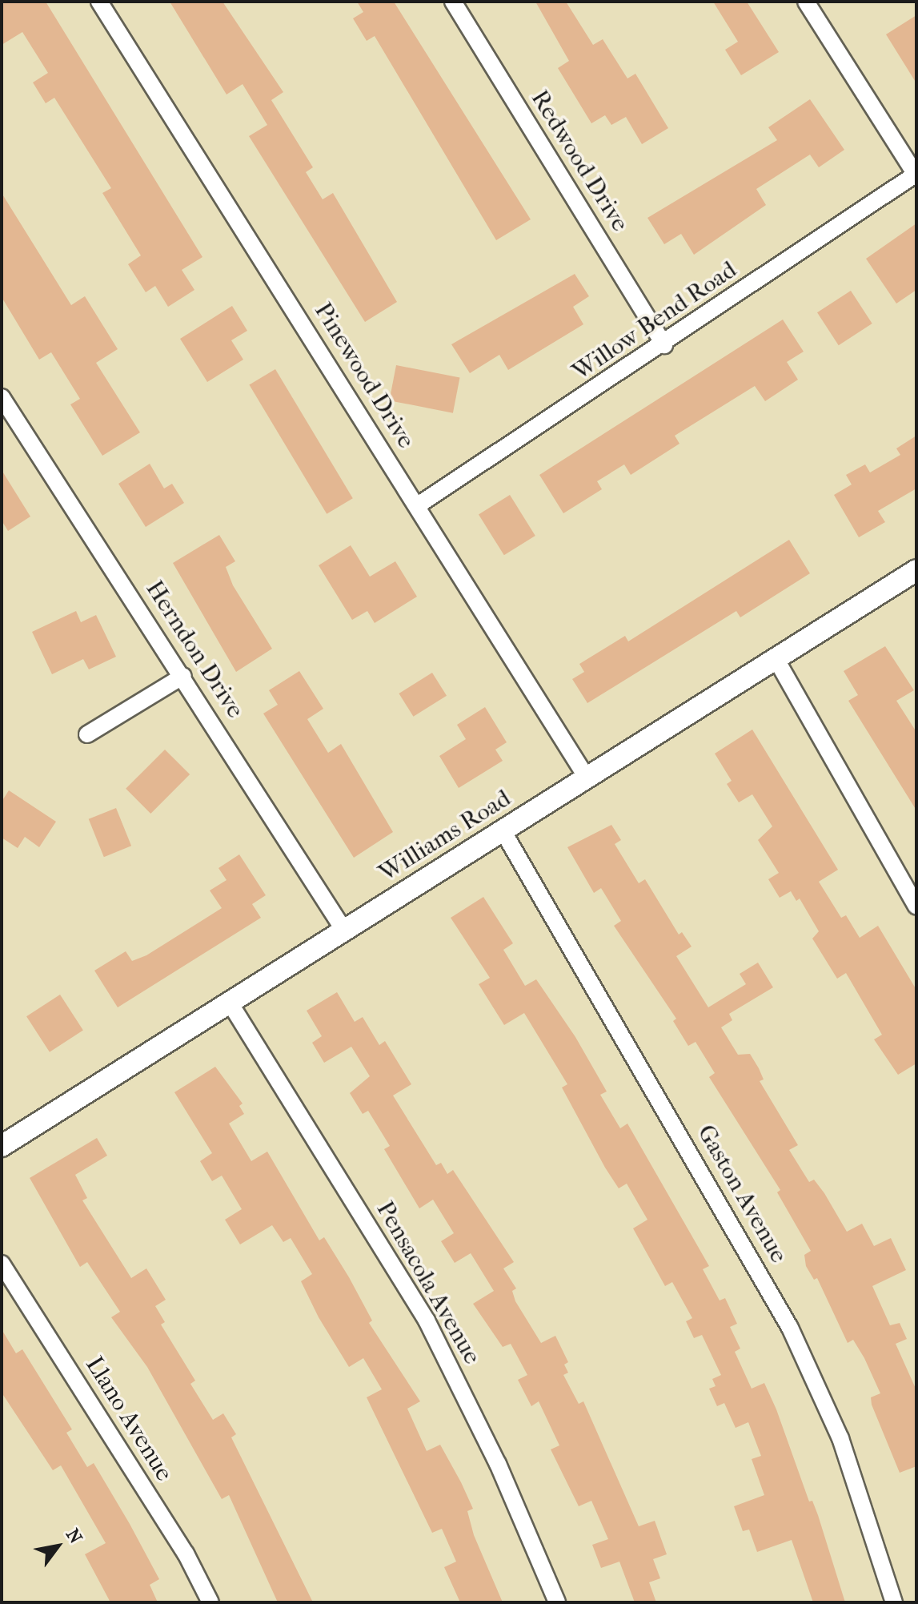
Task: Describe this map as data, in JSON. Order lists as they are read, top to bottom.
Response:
{
  "streets": {
    "street": [
      "Redwood Drive",
      "Willow Bend Road",
      "Pinewood Drive",
      "Herndon Drive",
      "Williams Road",
      "Gaston Avenue",
      "Pensacola Avenue",
      "Llano Avenue"
    ]
  },
  "crossings": [
    ["Redwood Drive", "Willow Bend Road"],
    ["Willow Bend Road", "Pinewood Drive"],
    ["Pinewood Drive", "Williams Road"],
    ["Herndon Drive", "Williams Road"],
    ["Williams Road", "Gaston Avenue"],
    ["Williams Road", "Pensacola Avenue"]
  ],
  "north": "top right"
}
